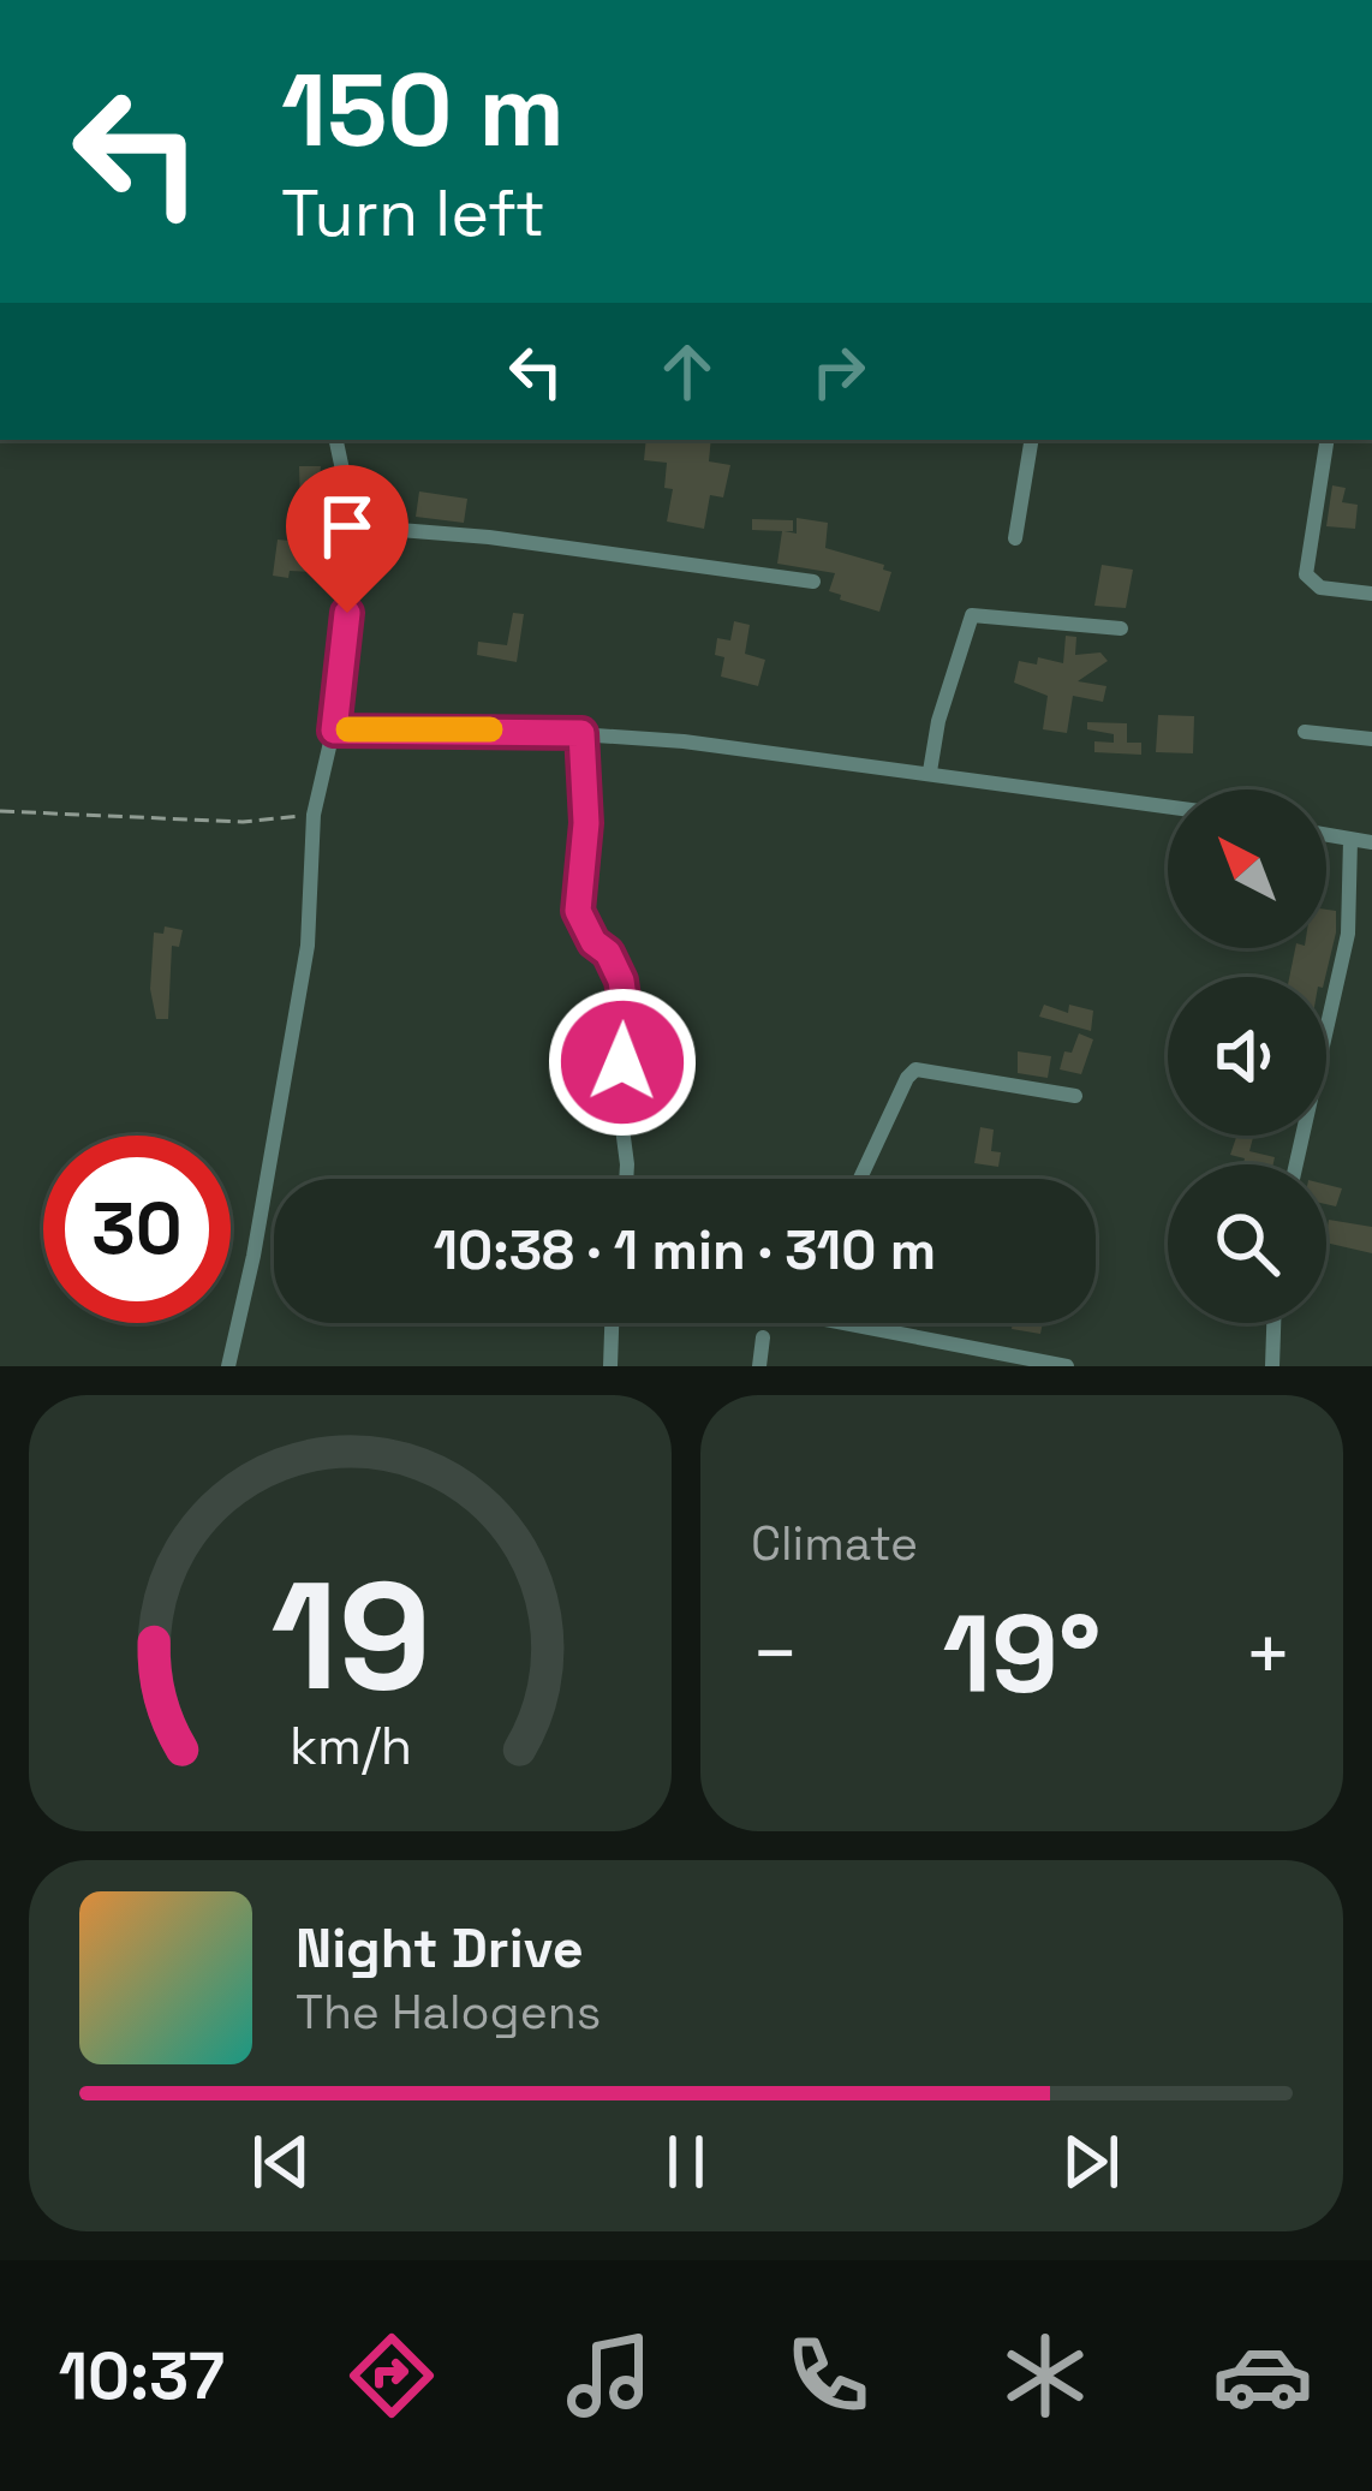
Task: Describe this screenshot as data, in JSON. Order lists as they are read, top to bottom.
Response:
{
  "north": "top left",
  "page": {
    "turn": ["150 m", "Turn left"],
    "limit": "30",
    "trip": "10:38 · 1 min · 310 m",
    "tile": "Climate",
    "heat": ["−", "19°", "+"],
    "song": ["Night Drive", "The Halogens"],
    "tabs": "10:37",
    "gauge": ["19", "km/h"]
  }
}
